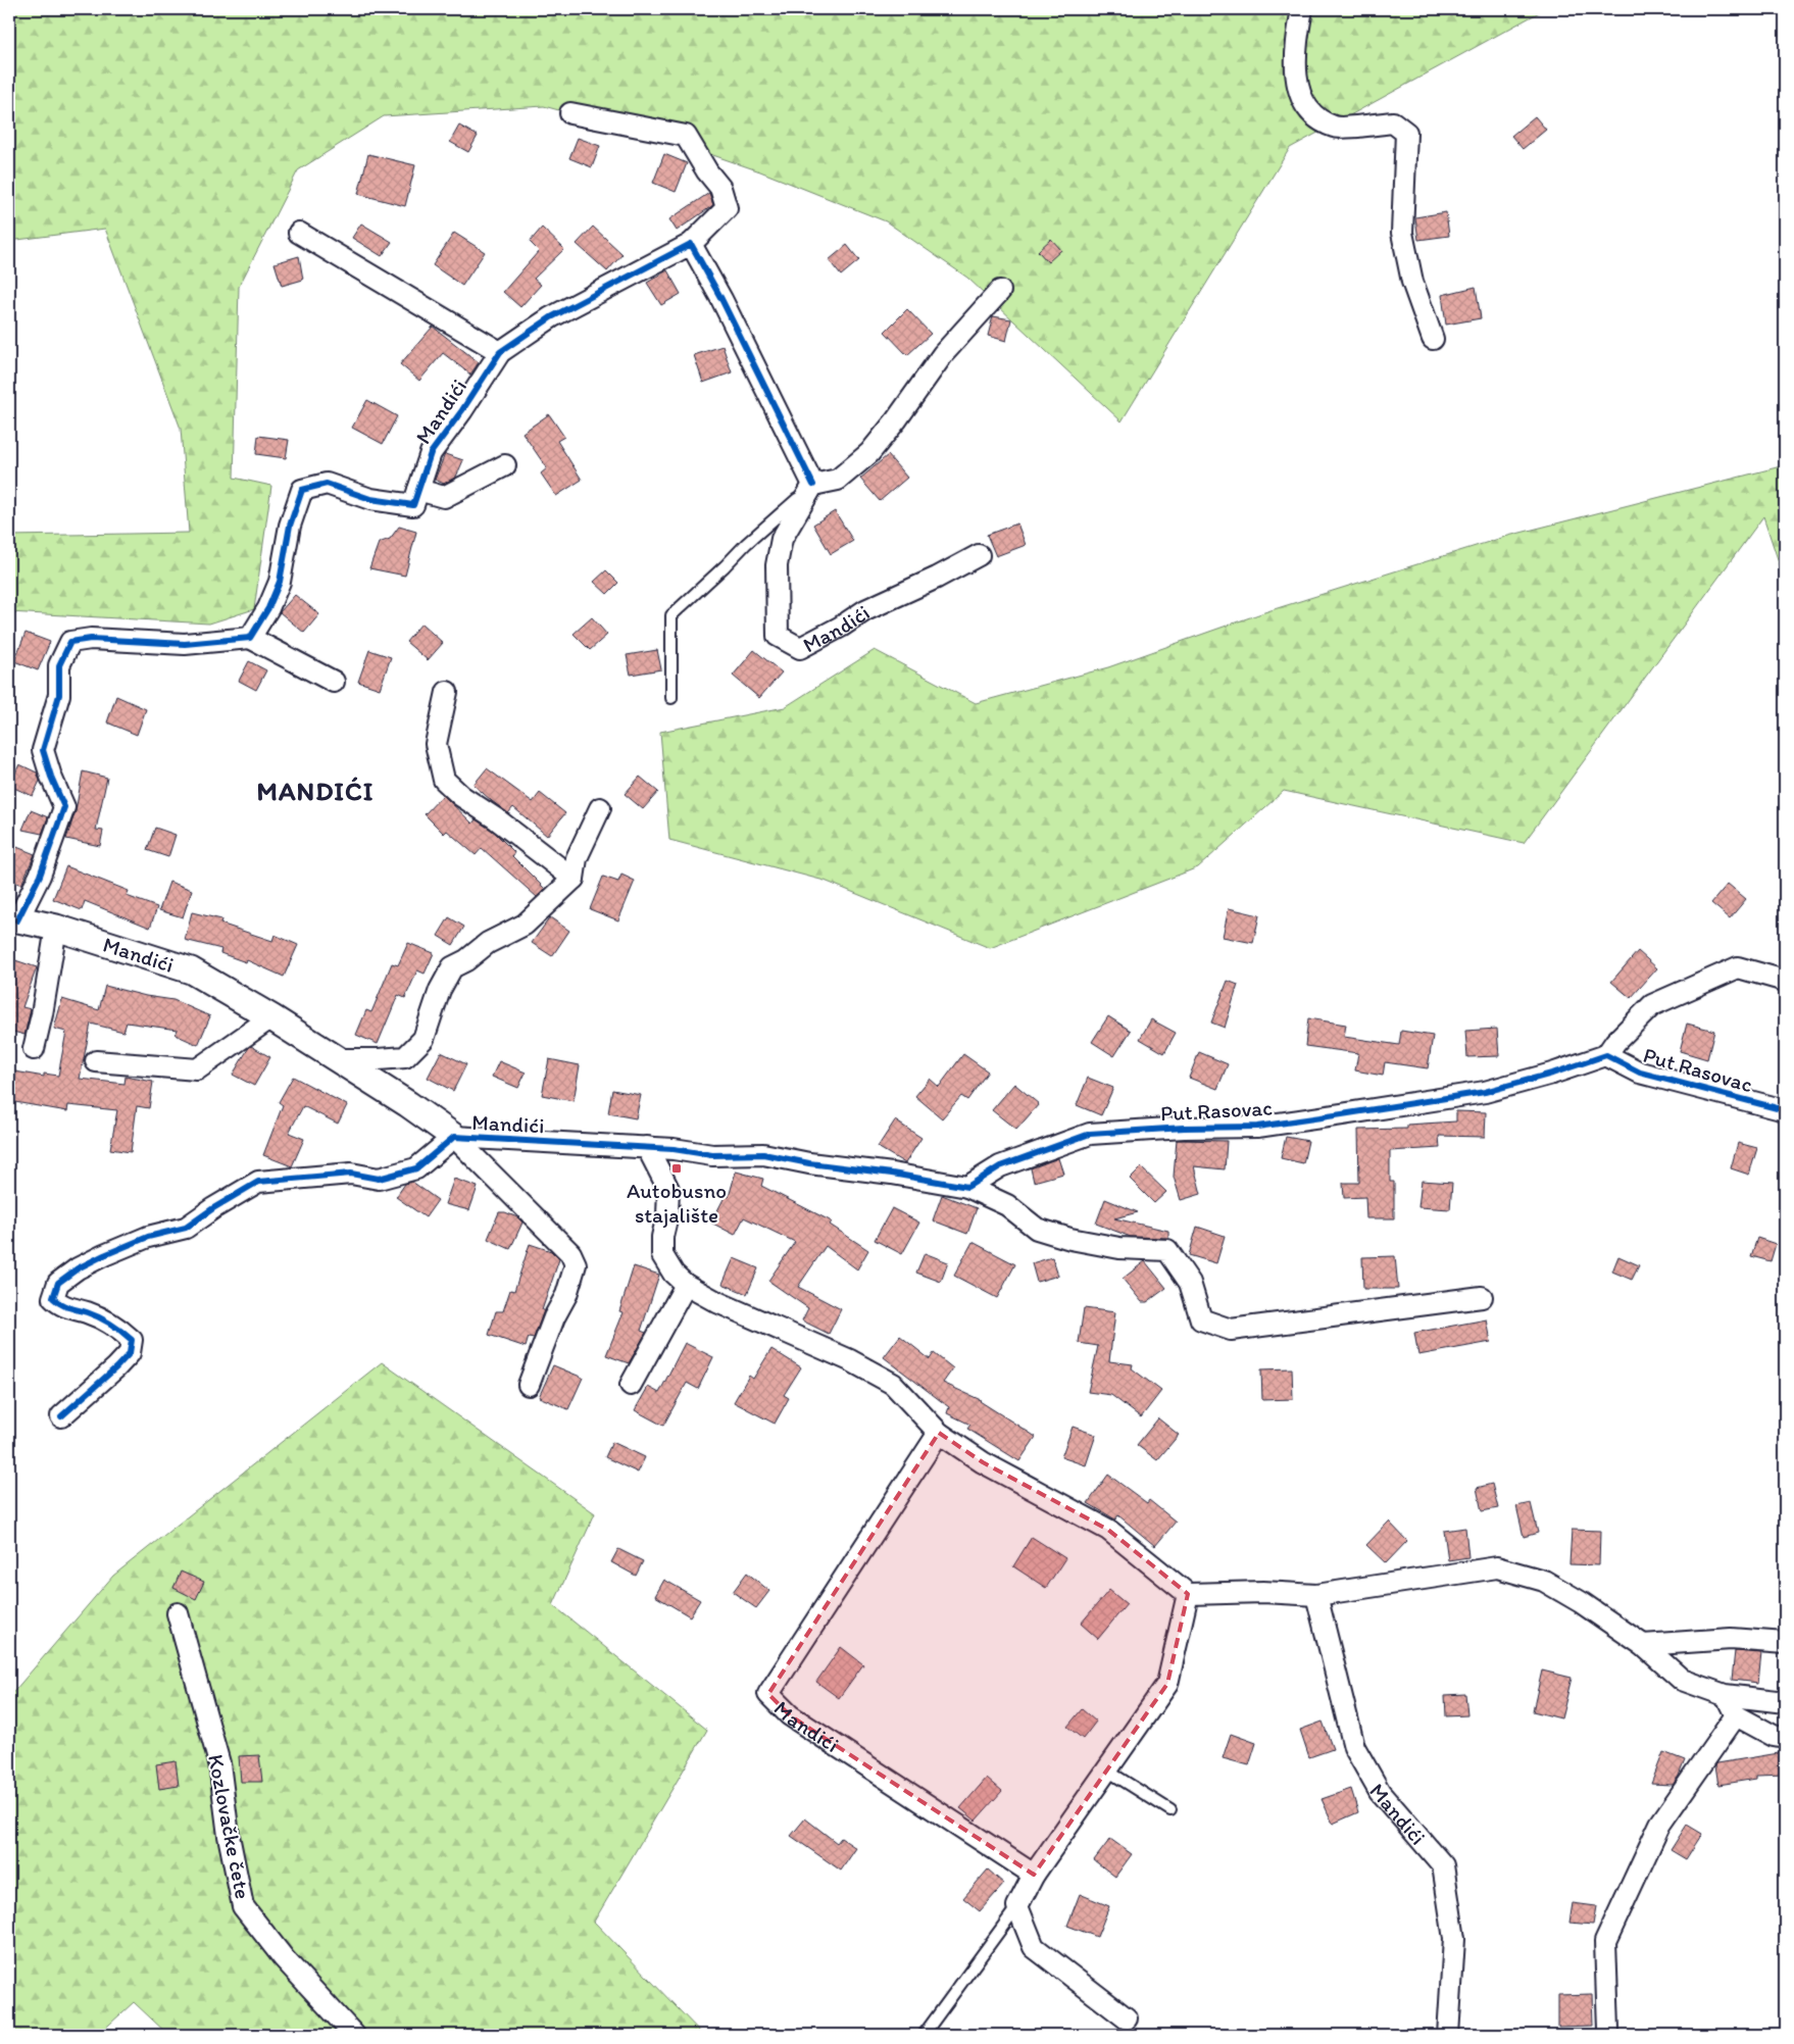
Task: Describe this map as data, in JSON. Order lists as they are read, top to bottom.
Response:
{
  "streets": {
    "street": ["Mandići", "Put Rasovac", "Kozlovačke čete"]
  },
  "districts": ["MANDIĆI"],
  "places": {
    "transit": ["Autobusno stajalište"]
  }
}
